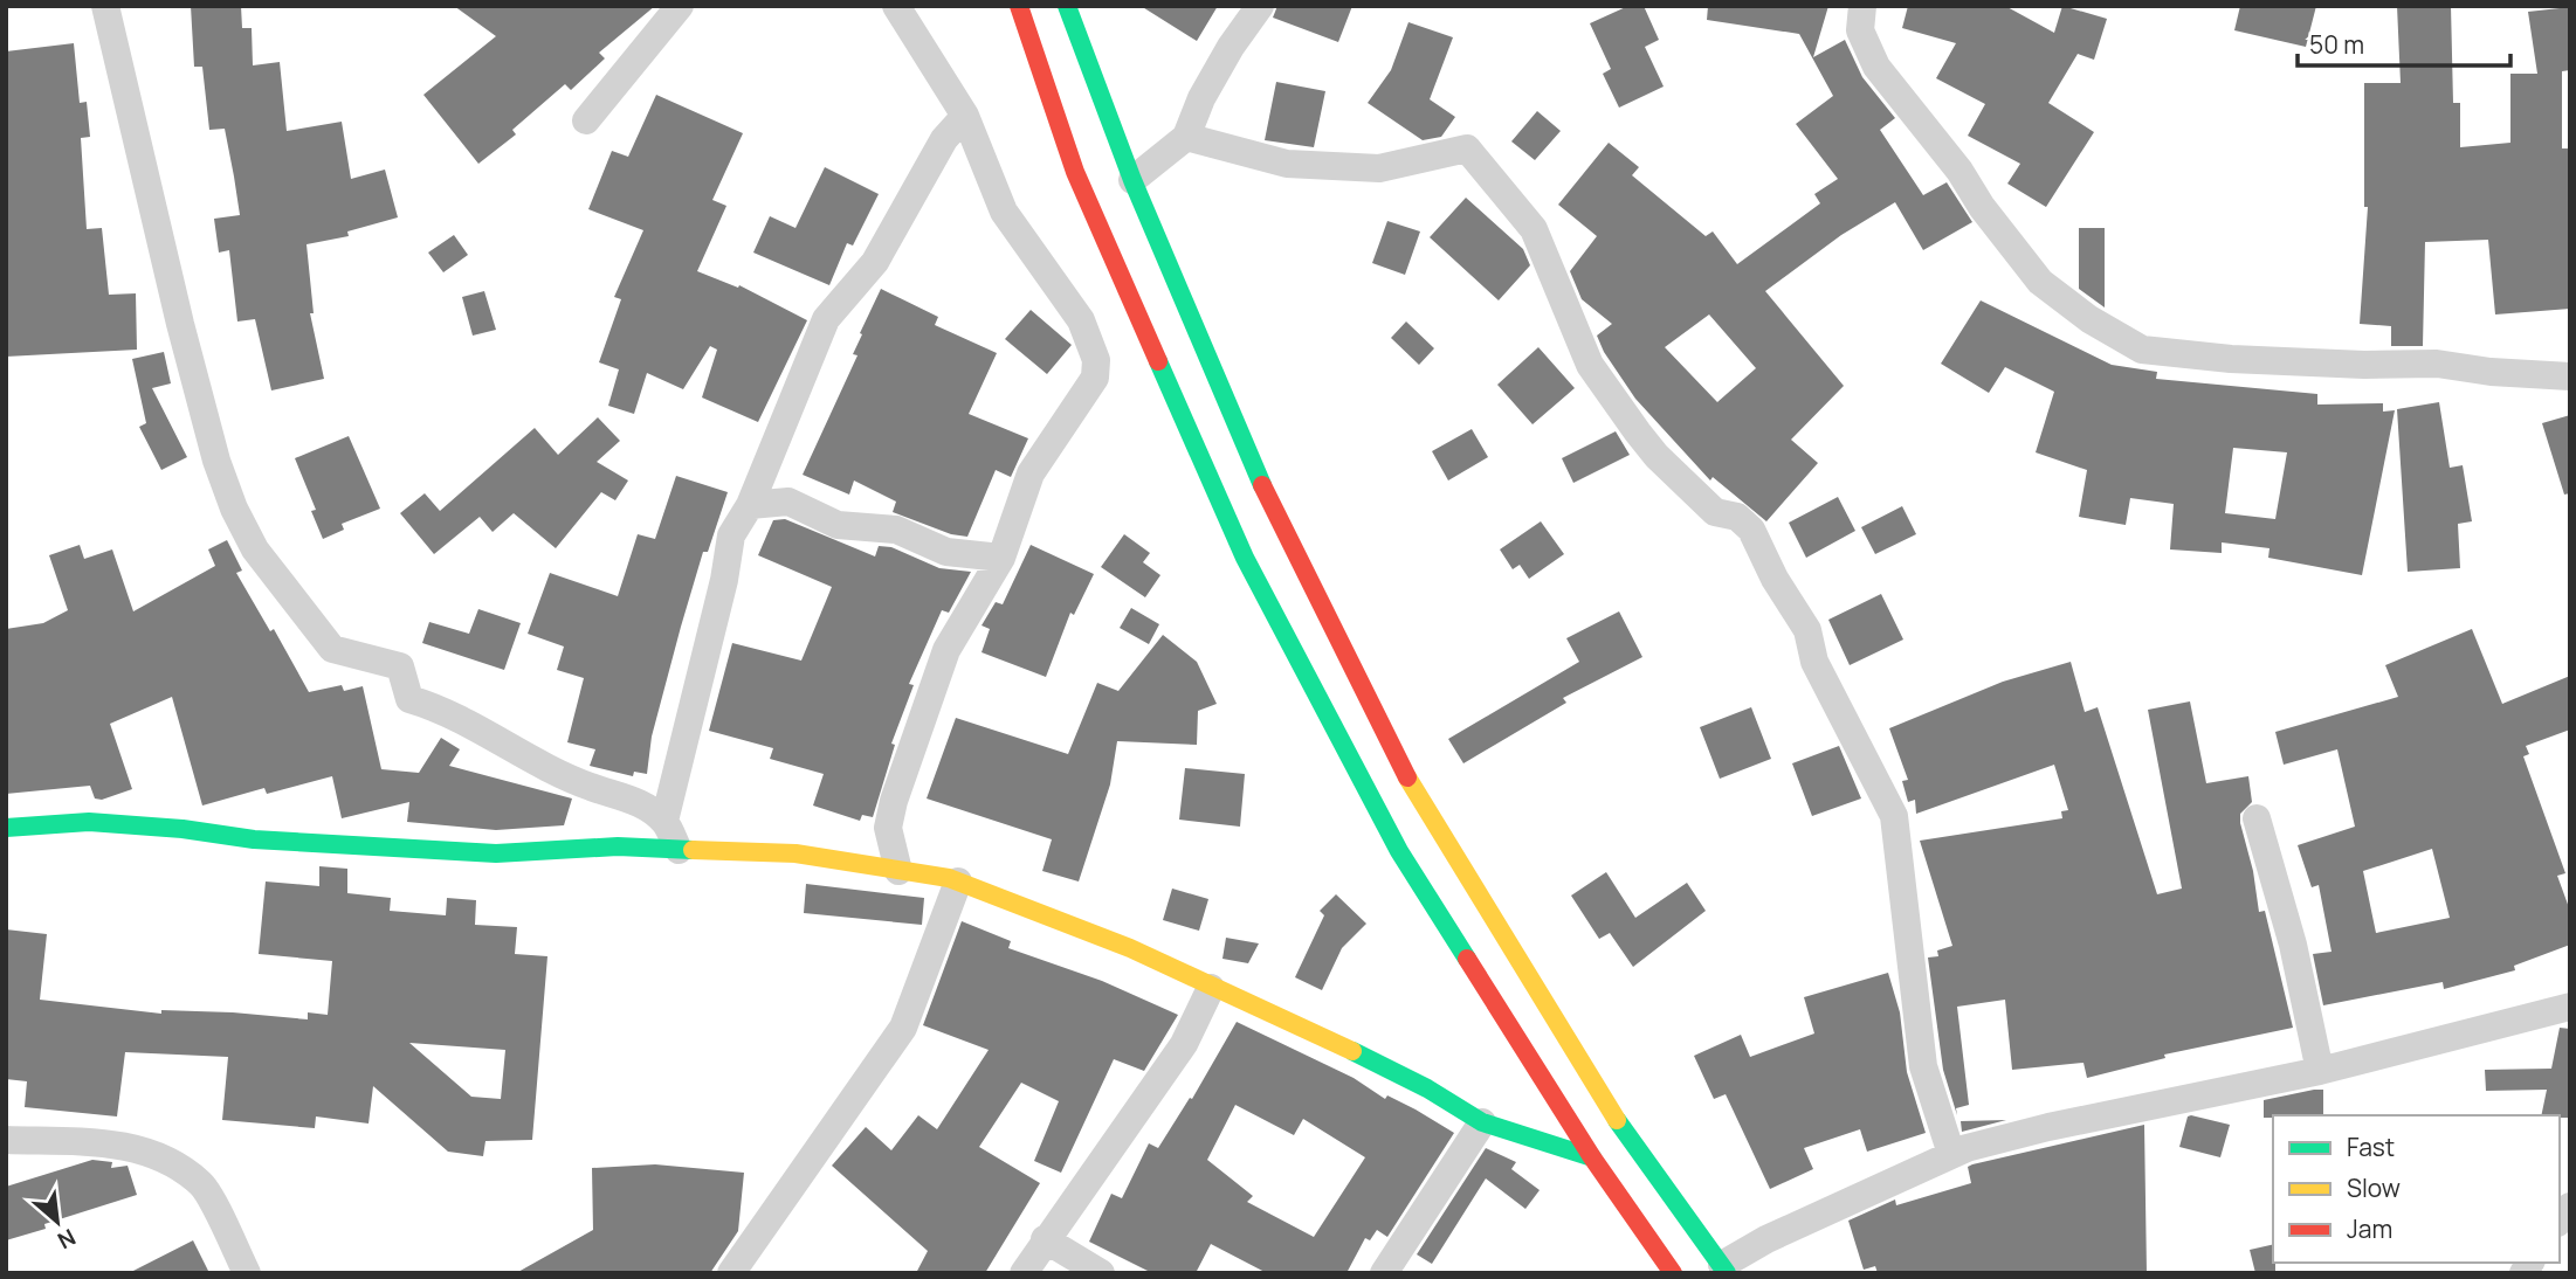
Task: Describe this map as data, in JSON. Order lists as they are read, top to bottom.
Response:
{
  "legend": ["Fast", "Slow", "Jam"],
  "scale_bar": "50 m",
  "north": "bottom right"
}
